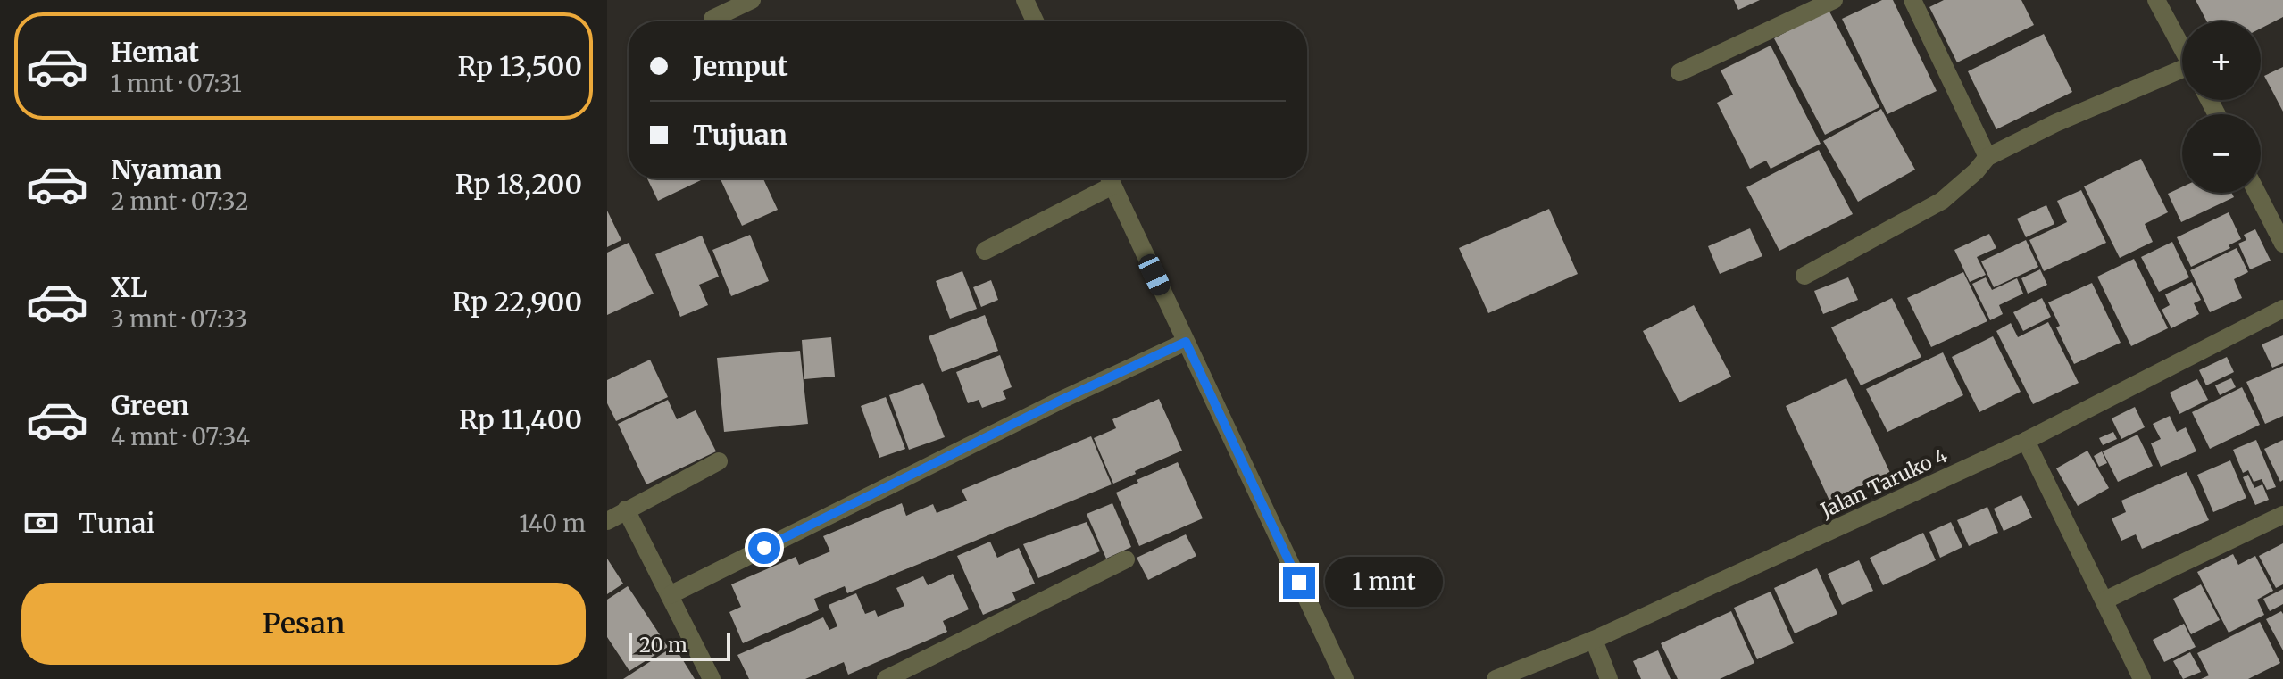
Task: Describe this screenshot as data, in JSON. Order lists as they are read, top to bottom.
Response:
{
  "streets": {
    "street": ["Jalan Taruko 4"]
  },
  "scale_bar": "20 m",
  "page": {
    "list": [
      {
        "name": "Hemat",
        "note": "1 mnt · 07:31",
        "value": "Rp 13,500"
      },
      {
        "name": "Nyaman",
        "note": "2 mnt · 07:32",
        "value": "Rp 18,200"
      },
      {
        "name": "XL",
        "note": "3 mnt · 07:33",
        "value": "Rp 22,900"
      },
      {
        "name": "Green",
        "note": "4 mnt · 07:34",
        "value": "Rp 11,400"
      }
    ],
    "map_buttons": ["+", "−"],
    "banner": ["Jemput", "Tujuan"],
    "pay": ["Tunai", "140 m"],
    "bubble": "1 mnt",
    "buttons": "Pesan",
    "scale": "20 m"
  }
}
